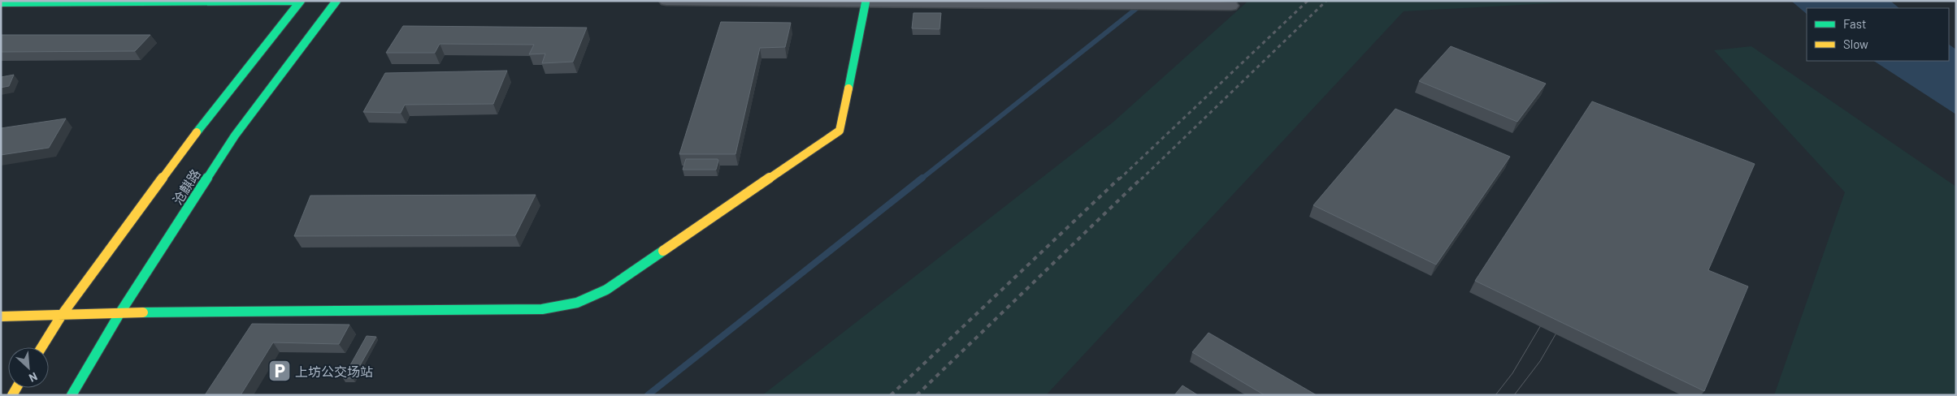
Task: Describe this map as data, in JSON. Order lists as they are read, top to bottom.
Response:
{
  "streets": {
    "main road": ["沧麒路"]
  },
  "places": {
    "parking": ["上坊公交场站"]
  },
  "legend": ["Fast", "Slow"],
  "north": "bottom right"
}
